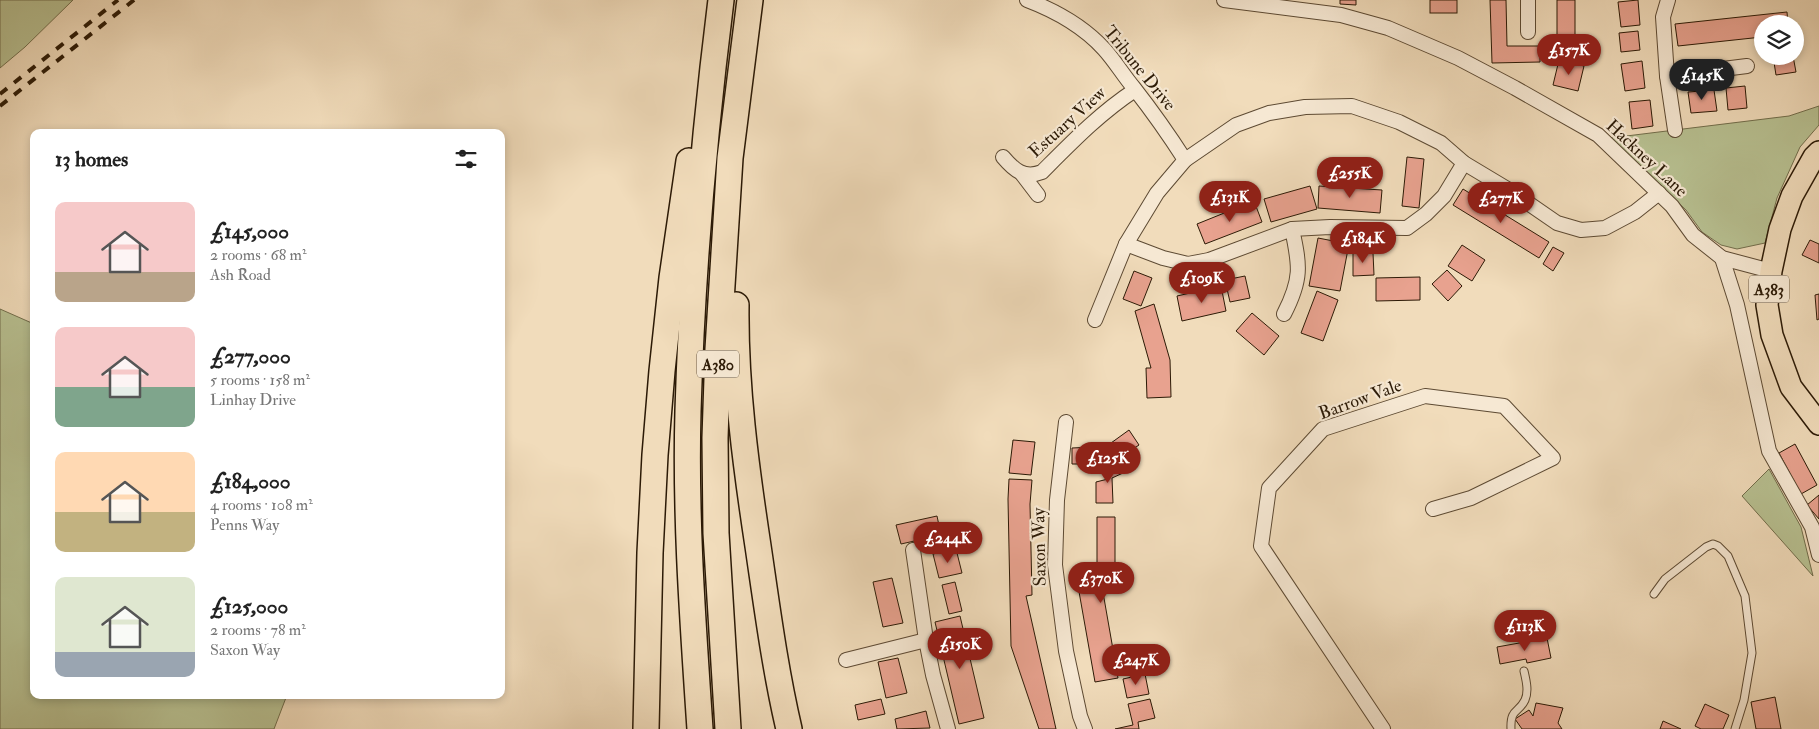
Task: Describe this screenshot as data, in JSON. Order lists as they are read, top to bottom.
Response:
{
  "streets": {
    "highway": ["A380"],
    "main road": ["A383"],
    "street": [
      "Tribune Drive",
      "Estuary View",
      "Hackney Lane",
      "Barrow Vale",
      "Saxon Way"
    ]
  },
  "crossings": [
    ["Tribune Drive", "Estuary View"],
    ["Hackney Lane", "A383"]
  ],
  "page": {
    "price": [
      "£157K",
      "£145K",
      "£255K",
      "£131K",
      "£277K",
      "£184K",
      "£109K",
      "£125K",
      "£244K",
      "£370K",
      "£113K",
      "£150K",
      "£247K"
    ],
    "heading": "13 homes",
    "list": [
      {
        "name": "£145,000",
        "note": "2 rooms · 68 m² · Ash Road"
      },
      {
        "name": "£277,000",
        "note": "5 rooms · 158 m² · Linhay Drive"
      },
      {
        "name": "£184,000",
        "note": "4 rooms · 108 m² · Penns Way"
      },
      {
        "name": "£125,000",
        "note": "2 rooms · 78 m² · Saxon Way"
      }
    ]
  }
}
